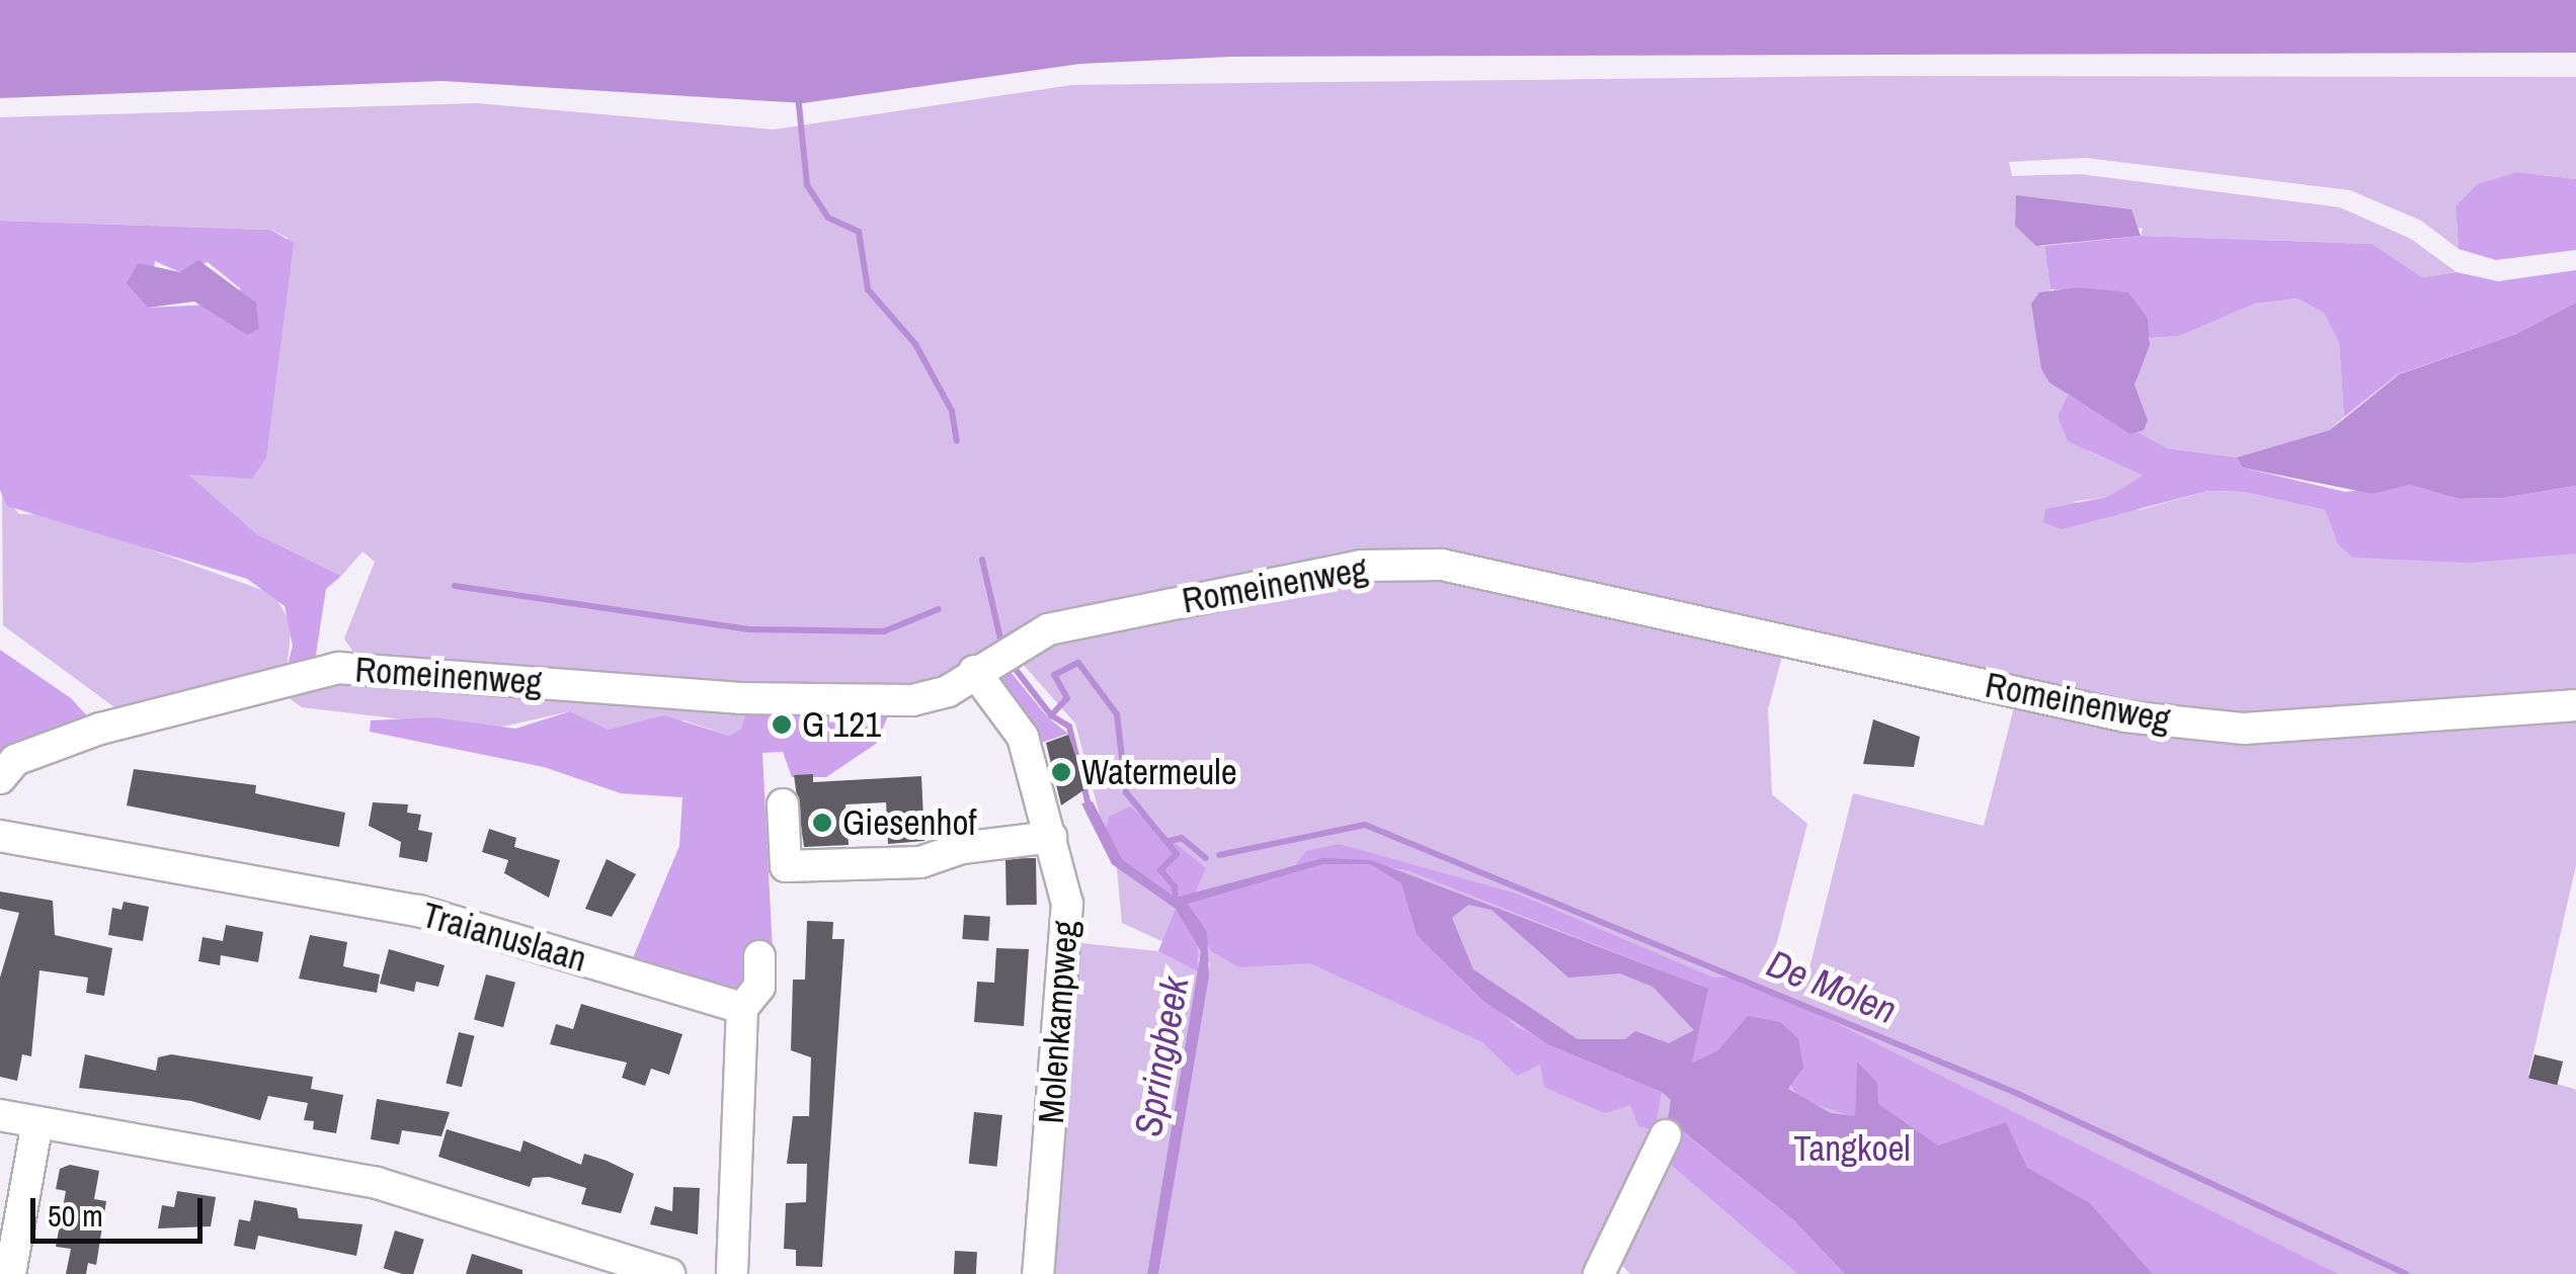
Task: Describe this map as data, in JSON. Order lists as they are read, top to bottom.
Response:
{
  "streets": {
    "street": ["Romeinenweg", "Traianuslaan", "Molenkampweg"]
  },
  "crossings": [
    ["Romeinenweg", "Molenkampweg"]
  ],
  "water": ["De Molen", "Springbeek"],
  "parks": ["Tangkoel"],
  "places": ["G 121", "Watermeule", "Giesenhof"],
  "scale_bar": "50 m"
}
